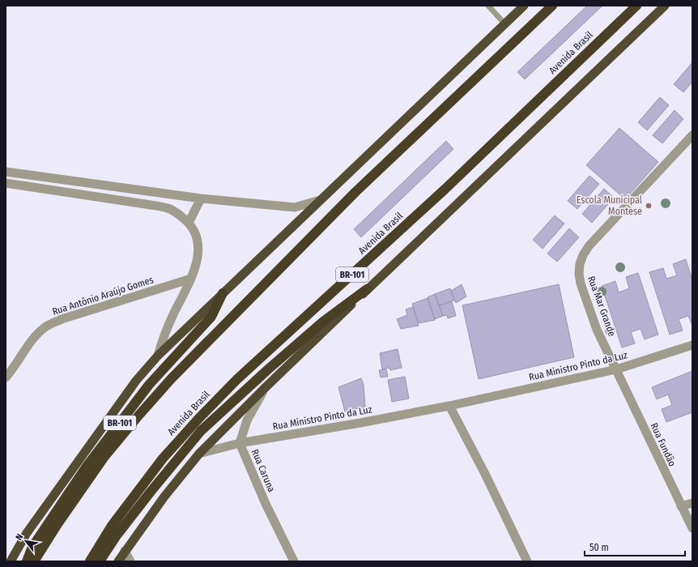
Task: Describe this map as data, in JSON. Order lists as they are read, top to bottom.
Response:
{
  "streets": {
    "highway": ["Avenida Brasil", "BR-101"],
    "street": [
      "Rua Antônio Araújo Gomes",
      "Rua Mar Grande",
      "Rua Ministro Pinto da Luz",
      "Rua Fundão",
      "Rua Caruna"
    ]
  },
  "crossings": [
    ["BR-101", "Rua Caruna"],
    ["Rua Mar Grande", "Rua Ministro Pinto da Luz"],
    ["Rua Mar Grande", "Rua Fundão"],
    ["Rua Ministro Pinto da Luz", "Rua Fundão"],
    ["Rua Ministro Pinto da Luz", "Rua Caruna"]
  ],
  "places": ["Escola Municipal Montese"],
  "scale_bar": "50 m",
  "north": "top left"
}
